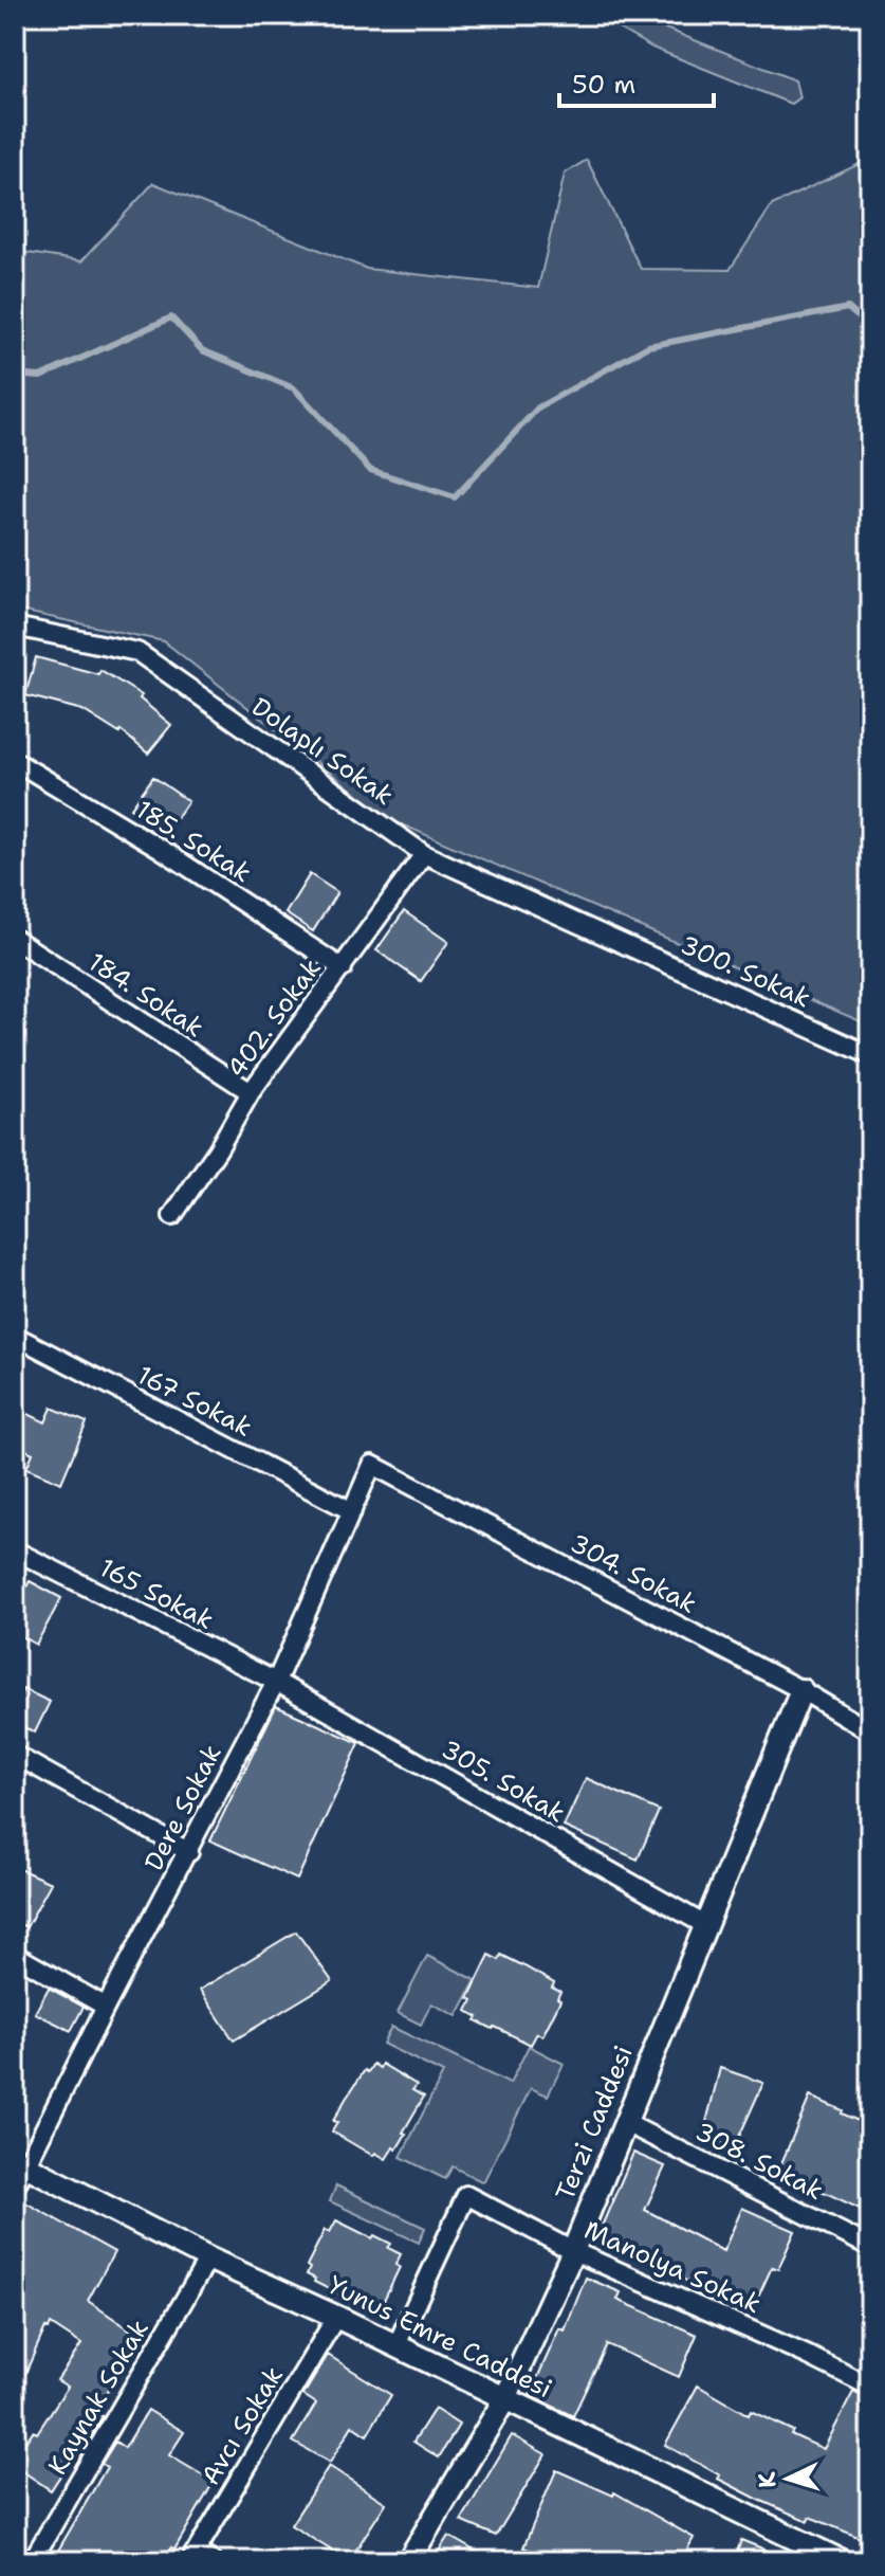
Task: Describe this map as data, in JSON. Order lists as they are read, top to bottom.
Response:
{
  "streets": {
    "street": [
      "Dolaplı Sokak",
      "185. Sokak",
      "300. Sokak",
      "184. Sokak",
      "402. Sokak",
      "167 Sokak",
      "304. Sokak",
      "165 Sokak",
      "305. Sokak",
      "Dere Sokak",
      "Terzi Caddesi",
      "308. Sokak",
      "Manolya Sokak",
      "Yunus Emre Caddesi",
      "Kaynak Sokak",
      "Avcı Sokak"
    ]
  },
  "crossings": [
    ["Dolaplı Sokak", "300. Sokak"],
    ["Dolaplı Sokak", "402. Sokak"],
    ["185. Sokak", "402. Sokak"],
    ["184. Sokak", "402. Sokak"],
    ["167 Sokak", "Dere Sokak"],
    ["304. Sokak", "Dere Sokak"],
    ["304. Sokak", "Terzi Caddesi"],
    ["165 Sokak", "305. Sokak"],
    ["165 Sokak", "Dere Sokak"],
    ["305. Sokak", "Dere Sokak"],
    ["305. Sokak", "Terzi Caddesi"],
    ["Dere Sokak", "Yunus Emre Caddesi"],
    ["Terzi Caddesi", "308. Sokak"],
    ["Terzi Caddesi", "Manolya Sokak"],
    ["Terzi Caddesi", "Yunus Emre Caddesi"],
    ["Manolya Sokak", "Yunus Emre Caddesi"],
    ["Yunus Emre Caddesi", "Kaynak Sokak"],
    ["Yunus Emre Caddesi", "Avcı Sokak"]
  ],
  "scale_bar": "50 m",
  "north": "left"
}
